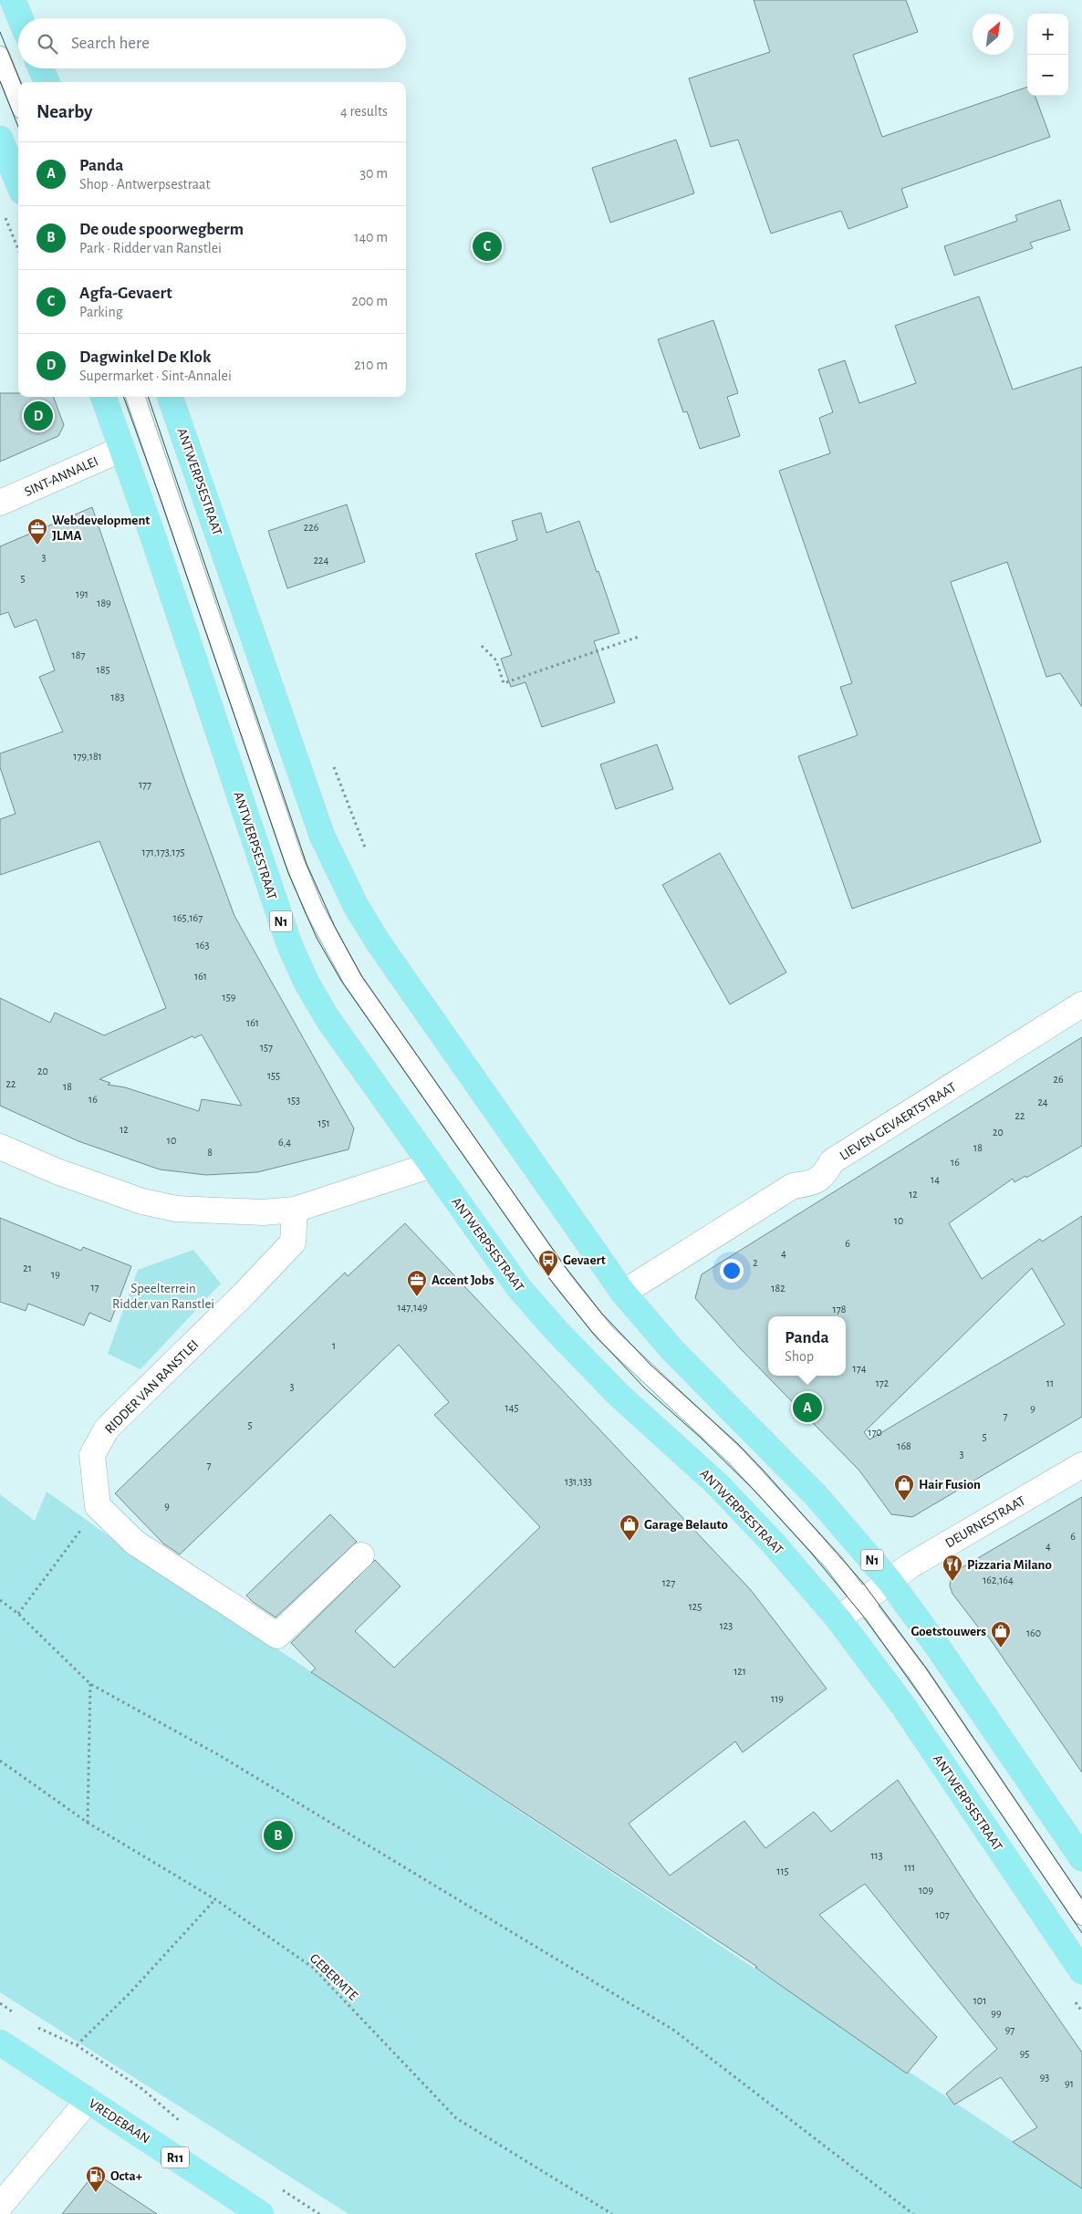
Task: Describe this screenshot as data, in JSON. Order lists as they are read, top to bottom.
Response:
{
  "streets": {
    "main road": [
      "ANTWERPSESTRAAT",
      "N1",
      "VREDEBAAN",
      "R11"
    ],
    "street": [
      "SINT-ANNALEI",
      "LIEVEN GEVAERTSTRAAT",
      "RIDDER VAN RANSTLEI",
      "DEURNESTRAAT"
    ],
    "path": ["GEBERMTE"]
  },
  "crossings": [
    ["SINT-ANNALEI", "ANTWERPSESTRAAT"],
    ["ANTWERPSESTRAAT", "LIEVEN GEVAERTSTRAAT"],
    ["ANTWERPSESTRAAT", "DEURNESTRAAT"]
  ],
  "parks": ["Speelterrein Ridder van Ranstlei"],
  "places": {
    "office": ["Webdevelopment JLMA", "Accent Jobs"],
    "bus stop": ["Gevaert"],
    "shop": ["Hair Fusion", "Garage Belauto", "Goetstouwers"],
    "restaurant": ["Pizzaria Milano"],
    "fuel station": ["Octa+"]
  },
  "house_numbers": [
    "226",
    "3",
    "224",
    "5",
    "191",
    "189",
    "187",
    "185",
    "183",
    "179,181",
    "177",
    "171,173,175",
    "165,167",
    "163",
    "161",
    "159",
    "161",
    "157",
    "20",
    "155",
    "26",
    "22",
    "18",
    "16",
    "153",
    "24",
    "22",
    "151",
    "12",
    "20",
    "10",
    "6,4",
    "18",
    "8",
    "16",
    "14",
    "12",
    "10",
    "6",
    "4",
    "2",
    "21",
    "19",
    "17",
    "182",
    "147,149",
    "178",
    "1",
    "174",
    "172",
    "11",
    "3",
    "145",
    "9",
    "7",
    "5",
    "170",
    "5",
    "168",
    "3",
    "7",
    "131,133",
    "9",
    "6",
    "4",
    "162,164",
    "127",
    "125",
    "123",
    "160",
    "121",
    "119",
    "113",
    "111",
    "115",
    "109",
    "107",
    "101",
    "99",
    "97",
    "95",
    "93",
    "91"
  ],
  "north": "top right",
  "page": {
    "map_buttons": ["+", "−"],
    "search": "Search here",
    "heading": ["Nearby", "4 results"],
    "list": [
      {
        "mark": "A",
        "name": "Panda",
        "note": "Shop · Antwerpsestraat",
        "value": "30 m"
      },
      {
        "mark": "B",
        "name": "De oude spoorwegberm",
        "note": "Park · Ridder van Ranstlei",
        "value": "140 m"
      },
      {
        "mark": "C",
        "name": "Agfa-Gevaert",
        "note": "Parking",
        "value": "200 m"
      },
      {
        "mark": "D",
        "name": "Dagwinkel De Klok",
        "note": "Supermarket · Sint-Annalei",
        "value": "210 m"
      }
    ],
    "pins": [
      "C",
      "D",
      "A",
      "B"
    ],
    "popup": ["Panda", "Shop"]
  }
}
